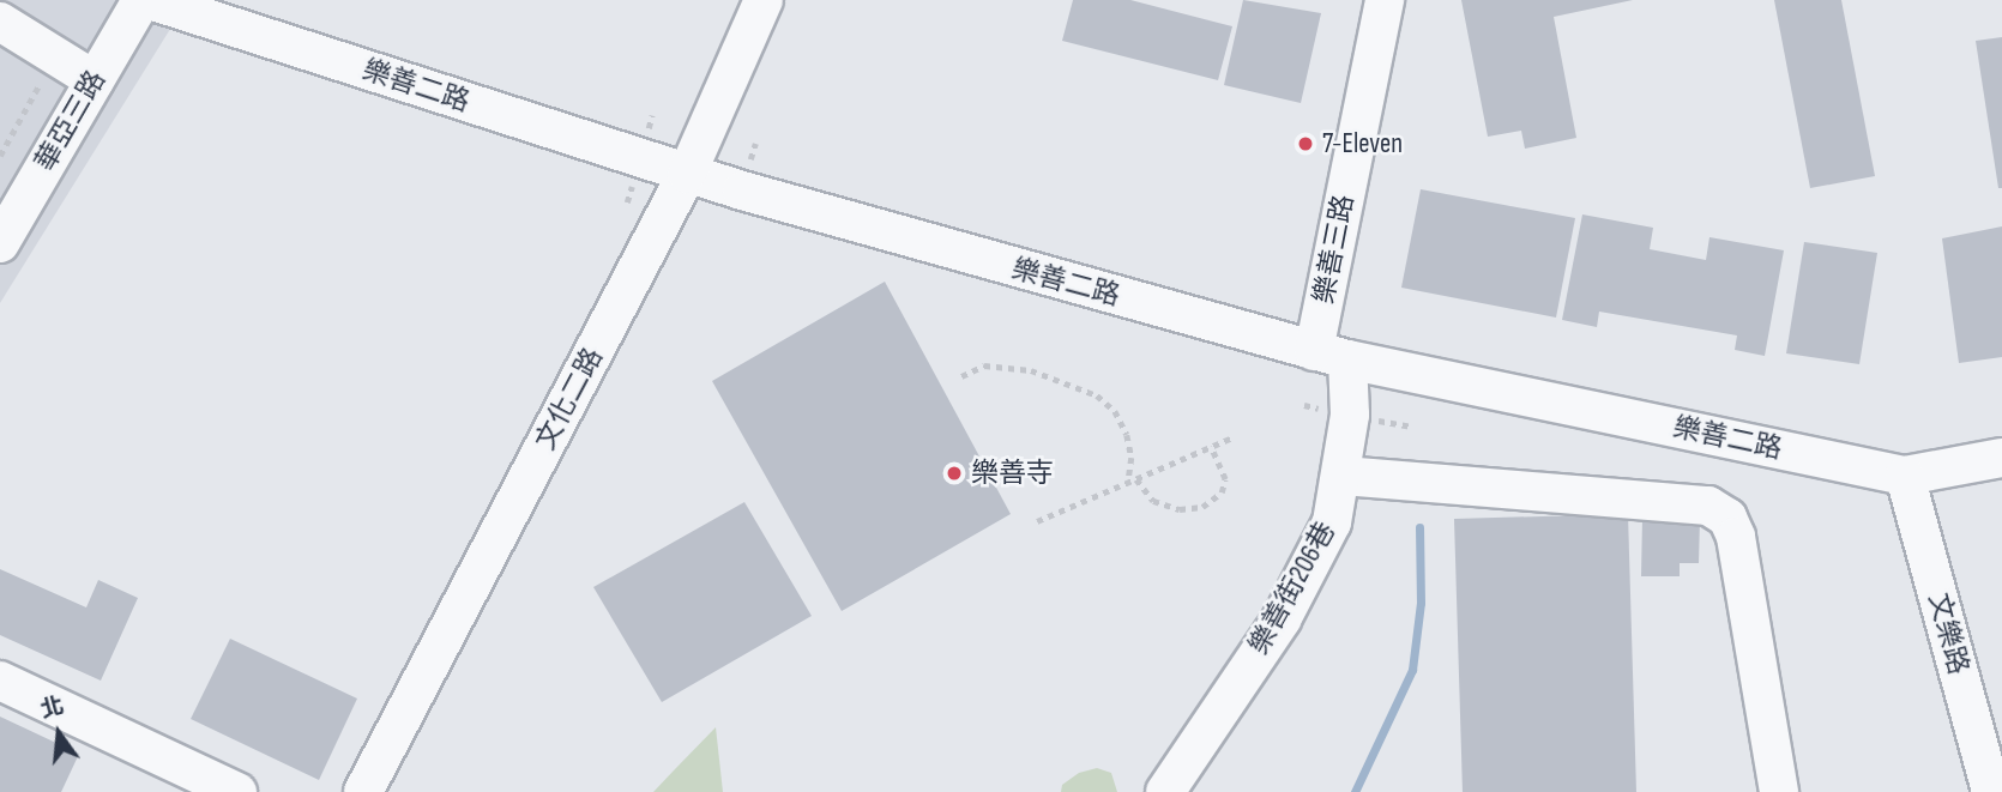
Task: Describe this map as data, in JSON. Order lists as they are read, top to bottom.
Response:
{
  "streets": {
    "street": [
      "樂善二路",
      "華亞三路",
      "樂善三路",
      "文化二路",
      "樂善街206巷",
      "文樂路"
    ]
  },
  "crossings": [
    ["樂善二路", "樂善三路"],
    ["樂善二路", "文化二路"],
    ["樂善二路", "樂善街206巷"],
    ["樂善二路", "文樂路"],
    ["樂善三路", "樂善街206巷"]
  ],
  "places": ["7-Eleven", "樂善寺"],
  "north": "top"
}
